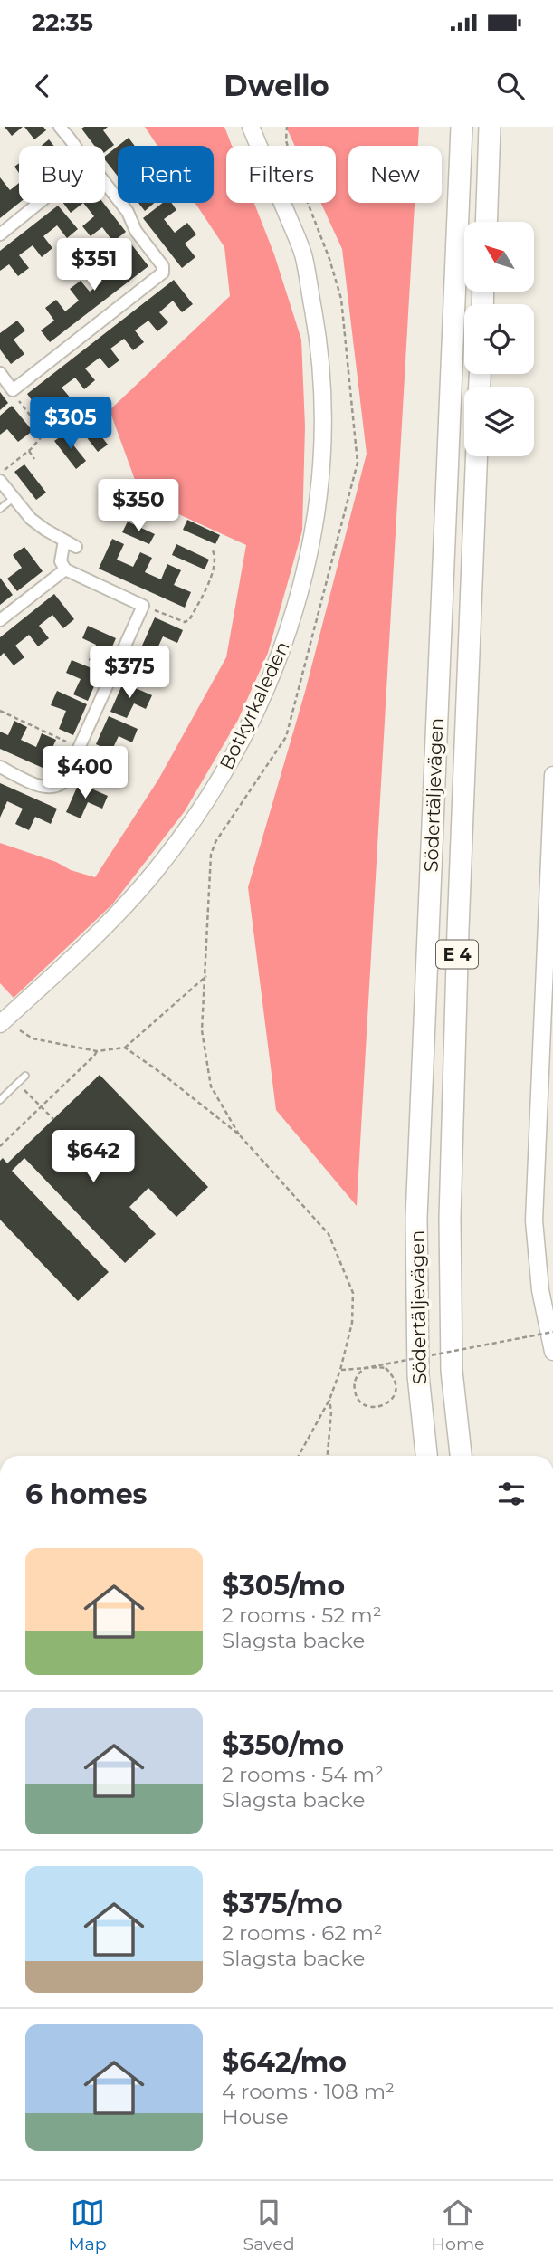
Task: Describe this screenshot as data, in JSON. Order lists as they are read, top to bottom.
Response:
{
  "streets": {
    "highway": ["Södertäljevägen", "E 4"],
    "main road": ["Botkyrkaleden"]
  },
  "north": "top left",
  "page": {
    "status": "22:35",
    "header": "Dwello",
    "chip": [
      "Buy",
      "Rent",
      "Filters",
      "New"
    ],
    "price": [
      "$351",
      "$305",
      "$350",
      "$375",
      "$400",
      "$642"
    ],
    "heading": "6 homes",
    "list": [
      {
        "name": "$305/mo",
        "note": "2 rooms · 52 m² · Slagsta backe"
      },
      {
        "name": "$350/mo",
        "note": "2 rooms · 54 m² · Slagsta backe"
      },
      {
        "name": "$375/mo",
        "note": "2 rooms · 62 m² · Slagsta backe"
      },
      {
        "name": "$642/mo",
        "note": "4 rooms · 108 m² · House"
      }
    ],
    "tabs": ["Map", "Saved", "Home"]
  }
}
